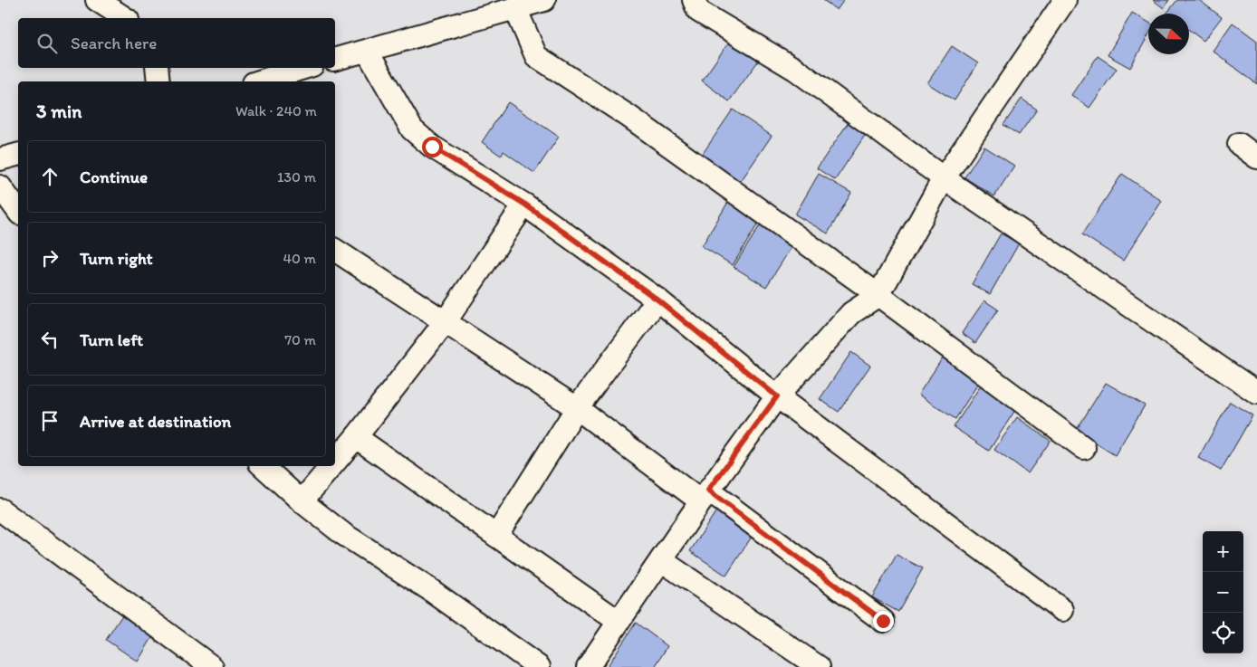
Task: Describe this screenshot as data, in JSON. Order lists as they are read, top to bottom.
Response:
{
  "north": "right",
  "page": {
    "search": "Search here",
    "heading": ["3 min", "Walk · 240 m"],
    "list": [
      ["Continue", "130 m"],
      ["Turn right", "40 m"],
      ["Turn left", "70 m"],
      "Arrive at destination"
    ],
    "map_buttons": ["+", "−"]
  }
}
